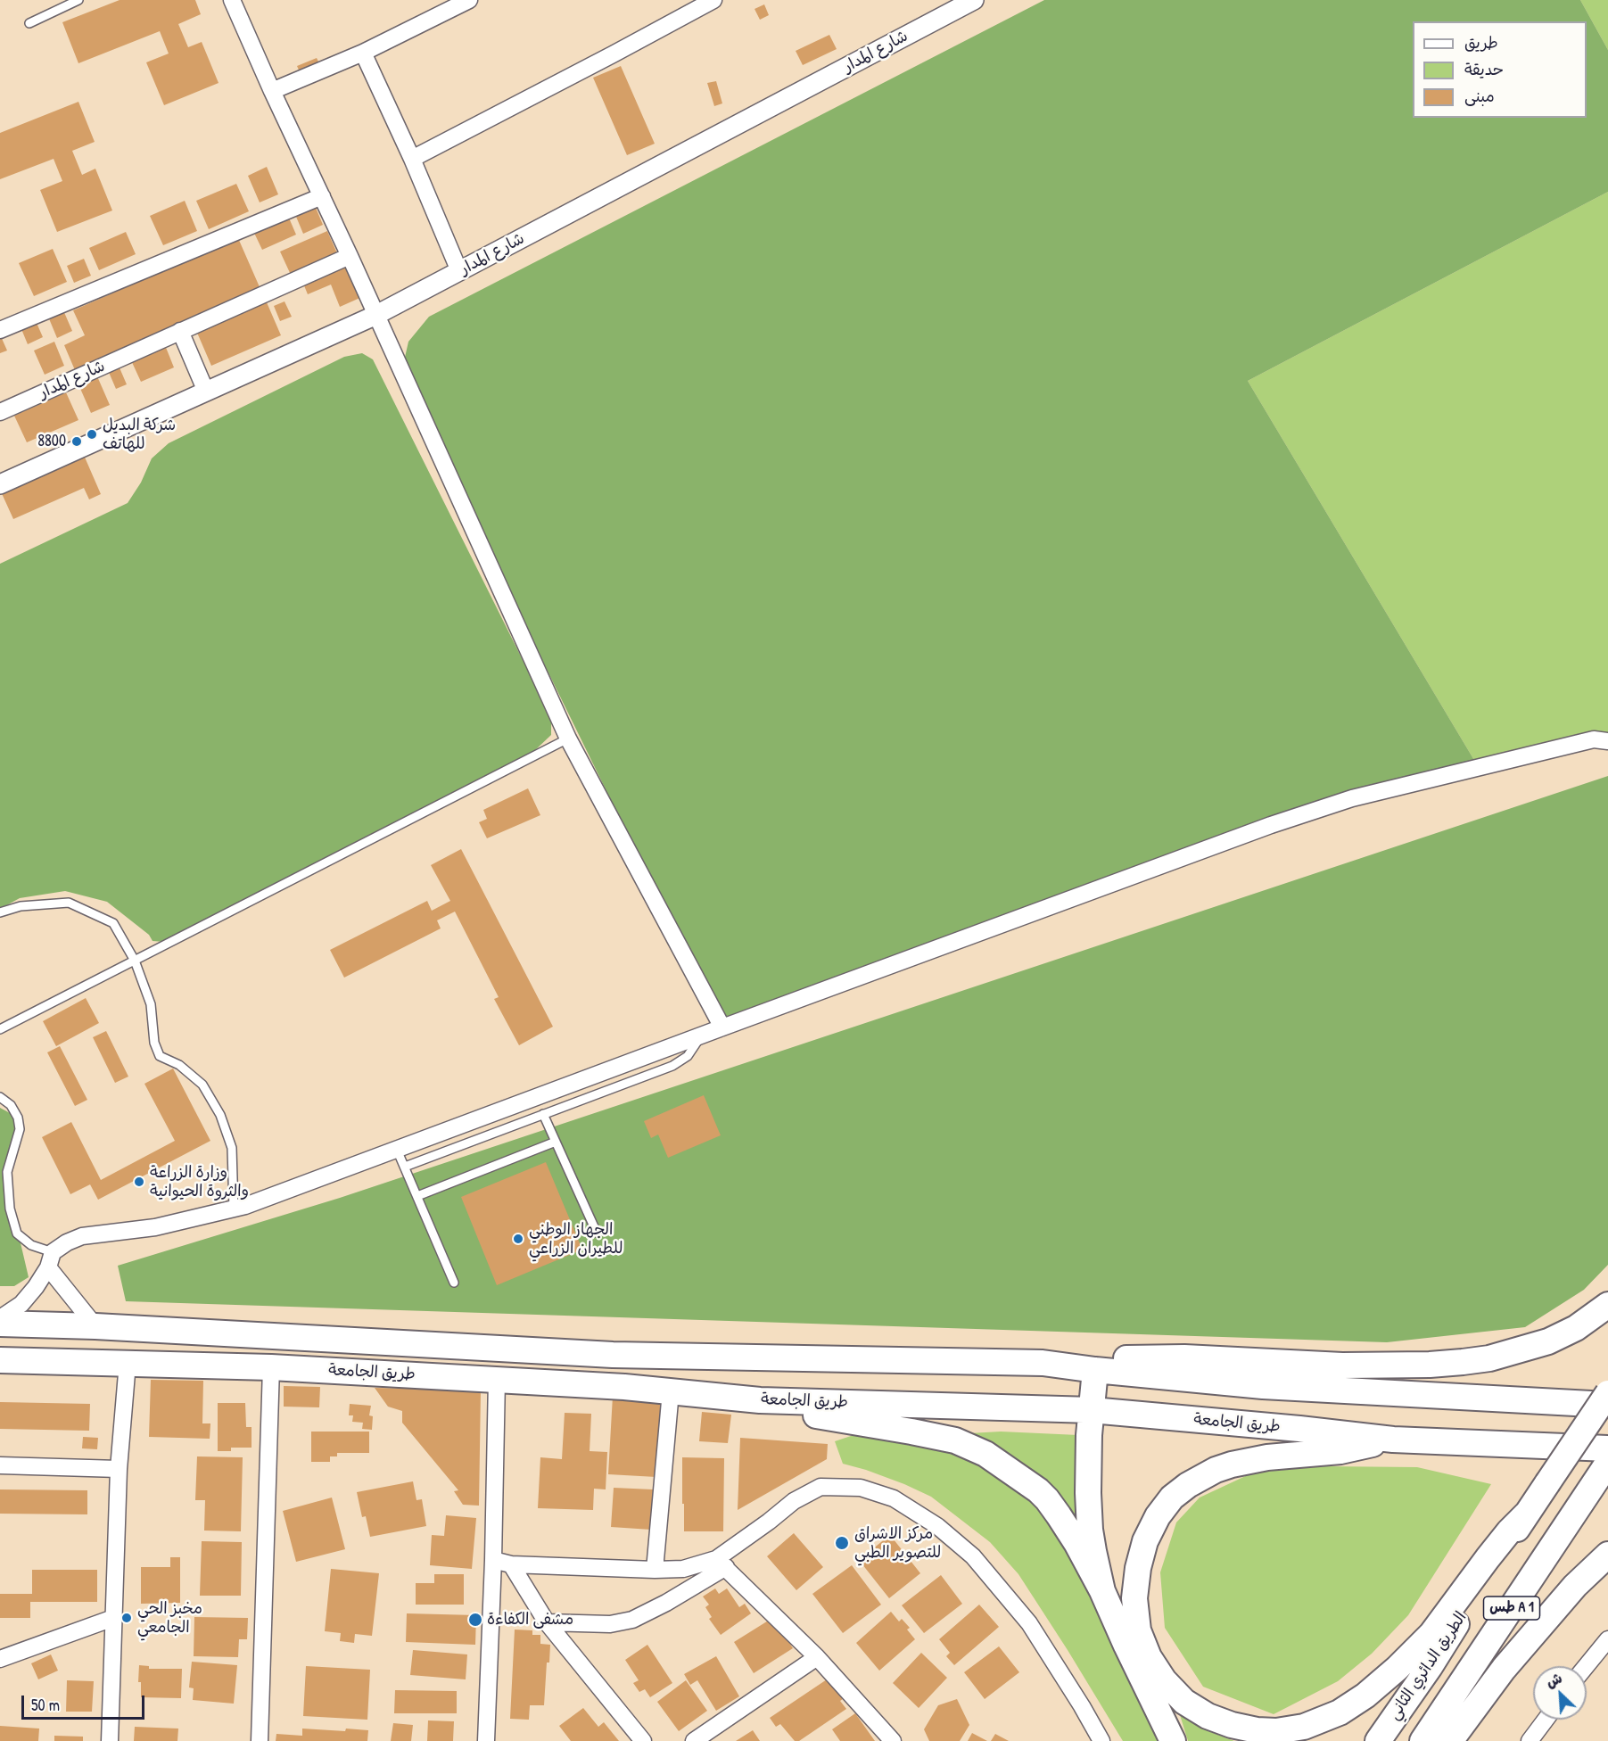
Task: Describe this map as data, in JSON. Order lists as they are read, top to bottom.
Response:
{
  "streets": {
    "highway": ["طريق الجامعة", "طس A 1", "الطريق الدائري الثاني"],
    "street": ["شارع المدار"]
  },
  "places": [
    "شركة البديل للهاتف",
    "8800",
    "وزارة الزراعة والثروة الحيوانية",
    "الجهاز الوطني للطيران الزراعي",
    "مركز الاشراق للتصوير الطبي",
    "مخبز الحي الجامعي",
    "مشفى الكفاءة"
  ],
  "legend": ["طريق", "حديقة", "مبنى"],
  "scale_bar": "50 m",
  "north": "top left"
}
